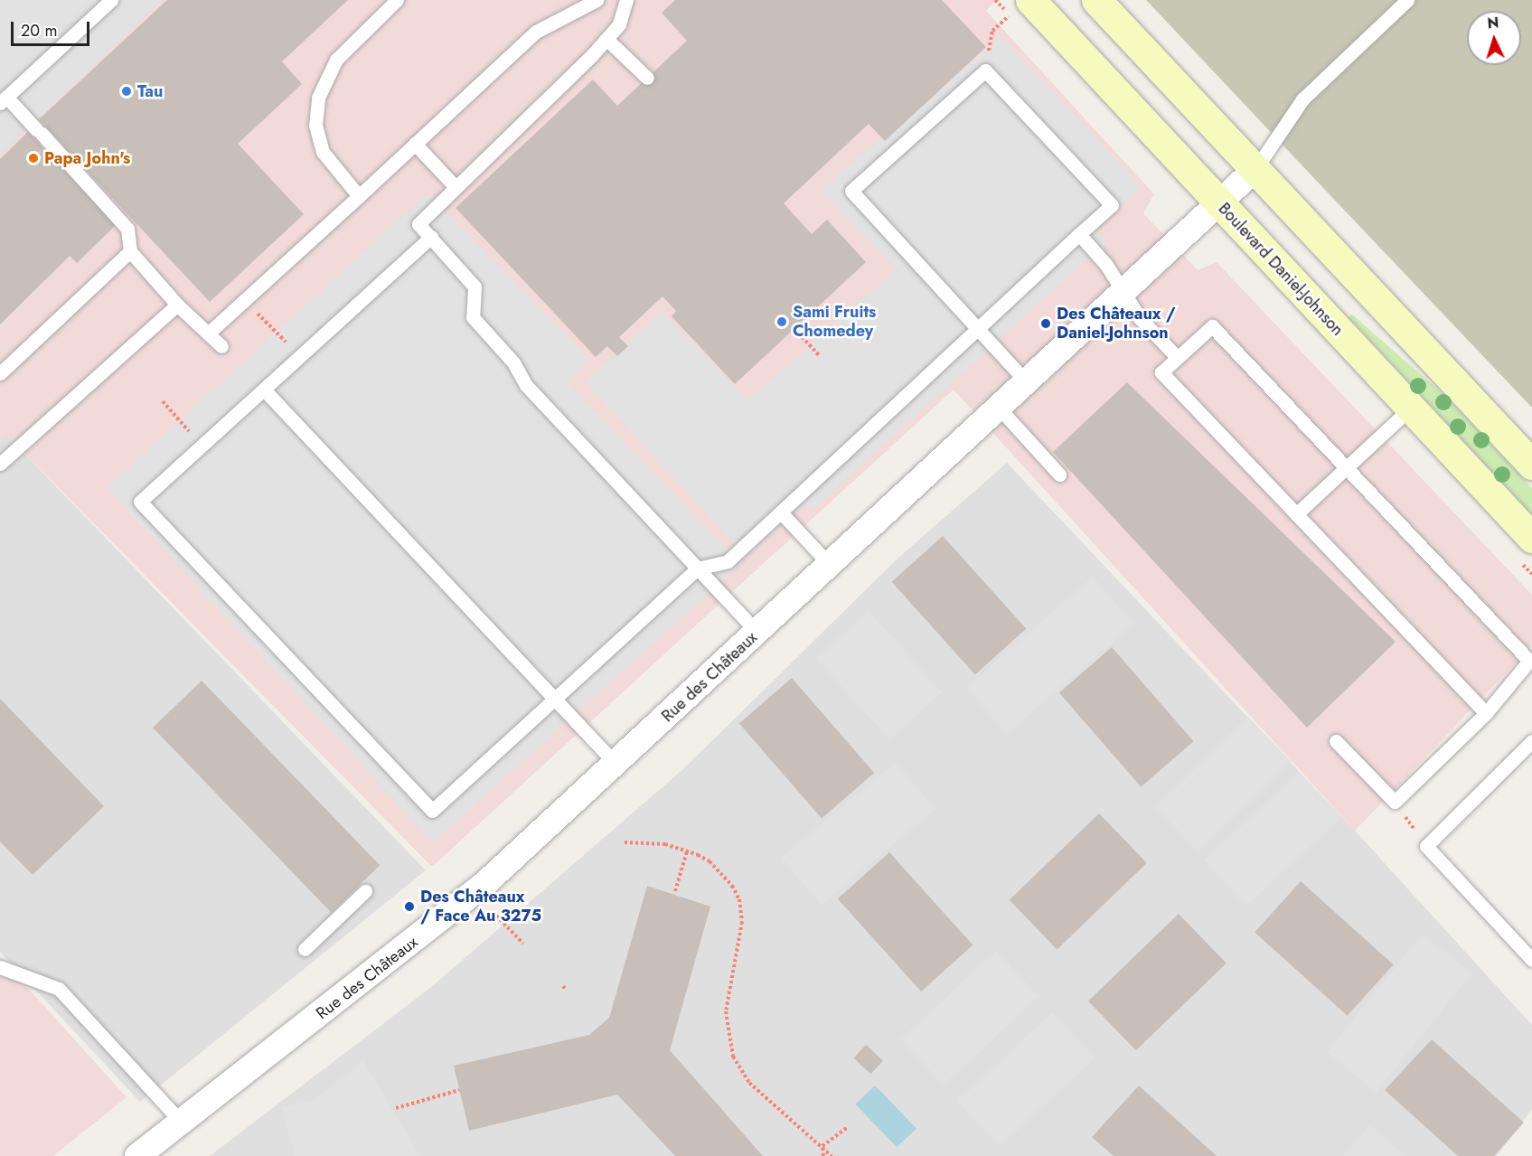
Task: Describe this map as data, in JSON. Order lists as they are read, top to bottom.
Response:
{
  "streets": {
    "street": ["Boulevard Daniel-Johnson", "Rue des Châteaux"]
  },
  "crossings": [
    ["Boulevard Daniel-Johnson", "Rue des Châteaux"]
  ],
  "places": [
    "Tau",
    "Papa John's",
    "Sami Fruits Chomedey",
    "Des Châteaux / Daniel-Johnson",
    "Des Châteaux / Face Au 3275"
  ],
  "scale_bar": "20 m",
  "north": "top"
}
